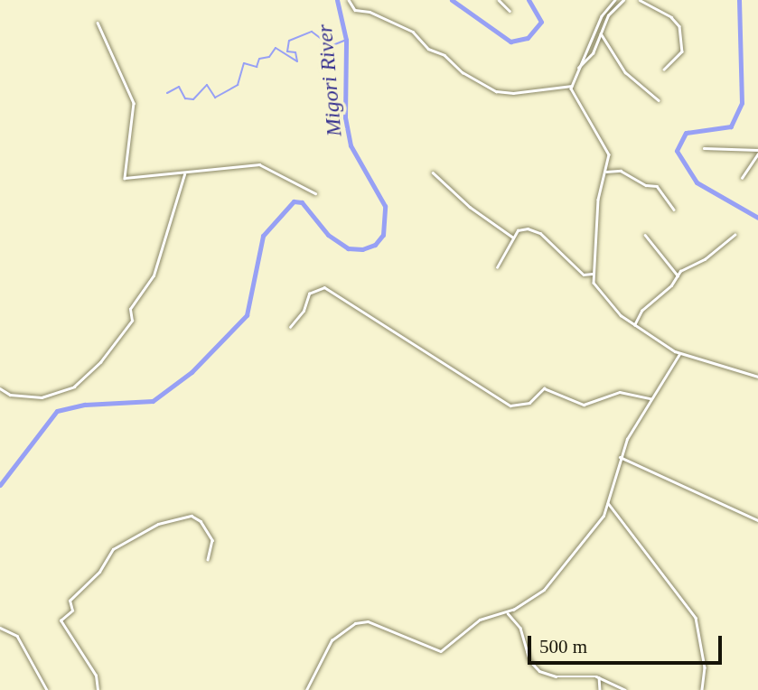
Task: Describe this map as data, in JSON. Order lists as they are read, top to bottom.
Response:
{
  "water": ["Migori River"],
  "scale_bar": "500 m"
}
